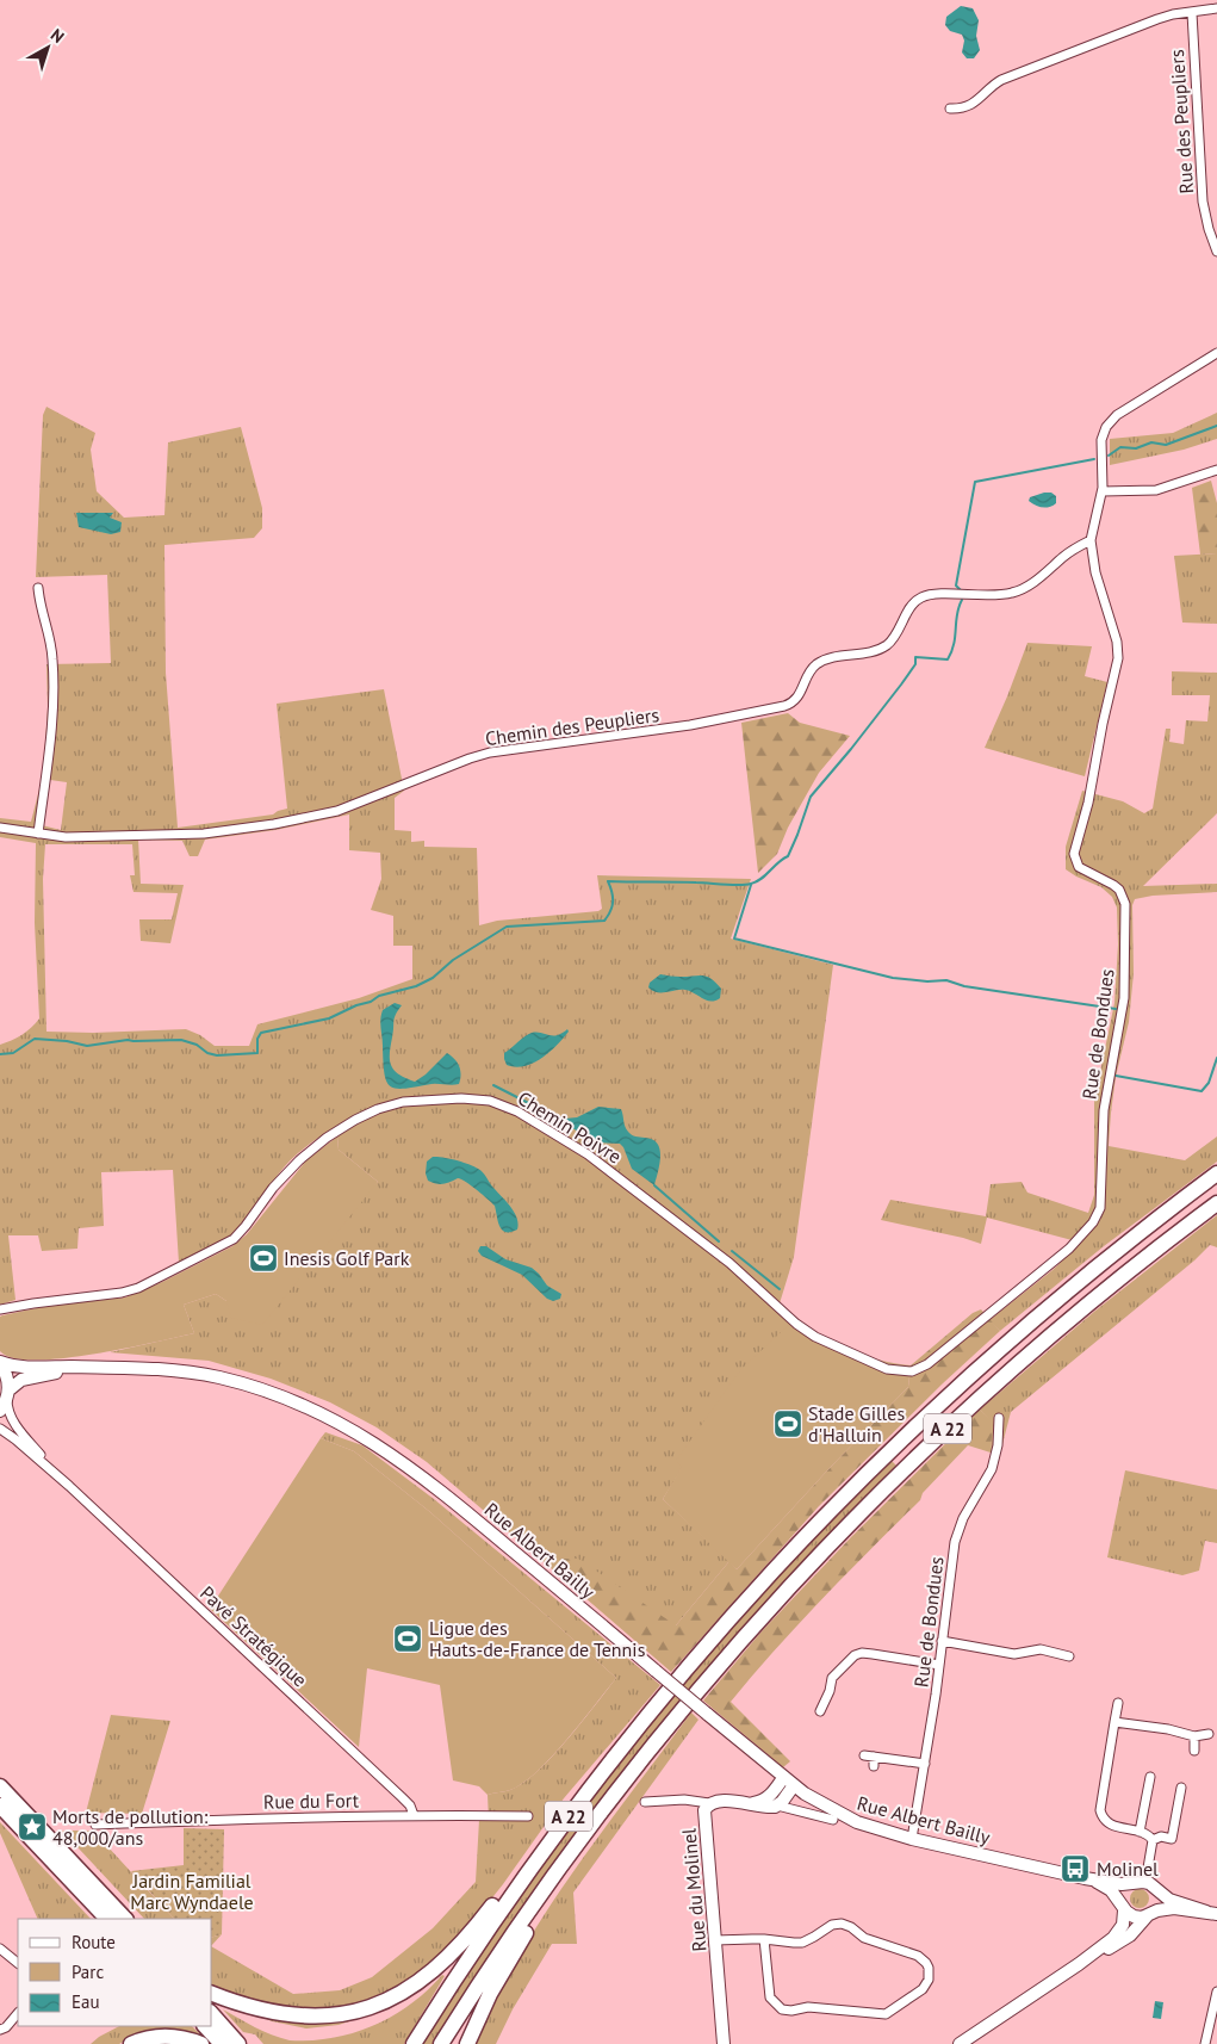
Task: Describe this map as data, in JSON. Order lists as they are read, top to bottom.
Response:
{
  "streets": {
    "highway": ["A 22"],
    "main road": ["Rue Albert Bailly", "Rue du Molinel"],
    "street": [
      "Rue des Peupliers",
      "Chemin des Peupliers",
      "Rue de Bondues",
      "Chemin Poivre",
      "Pavé Stratégique",
      "Rue du Fort"
    ]
  },
  "crossings": [
    ["Chemin des Peupliers", "Rue de Bondues"],
    ["Rue de Bondues", "Chemin Poivre"],
    ["Rue de Bondues", "Rue Albert Bailly"],
    ["Rue Albert Bailly", "Pavé Stratégique"],
    ["Pavé Stratégique", "Rue du Fort"]
  ],
  "parks": ["Jardin Familial Marc Wyndaele"],
  "places": {
    "sports": ["Inesis Golf Park", "Stade Gilles d'Halluin", "Ligue des Hauts-de-France de Tennis"],
    "place": ["Morts de pollution: 48,000/ans"],
    "bus stop": ["Molinel"]
  },
  "legend": ["Route", "Parc", "Eau"],
  "north": "top right"
}
